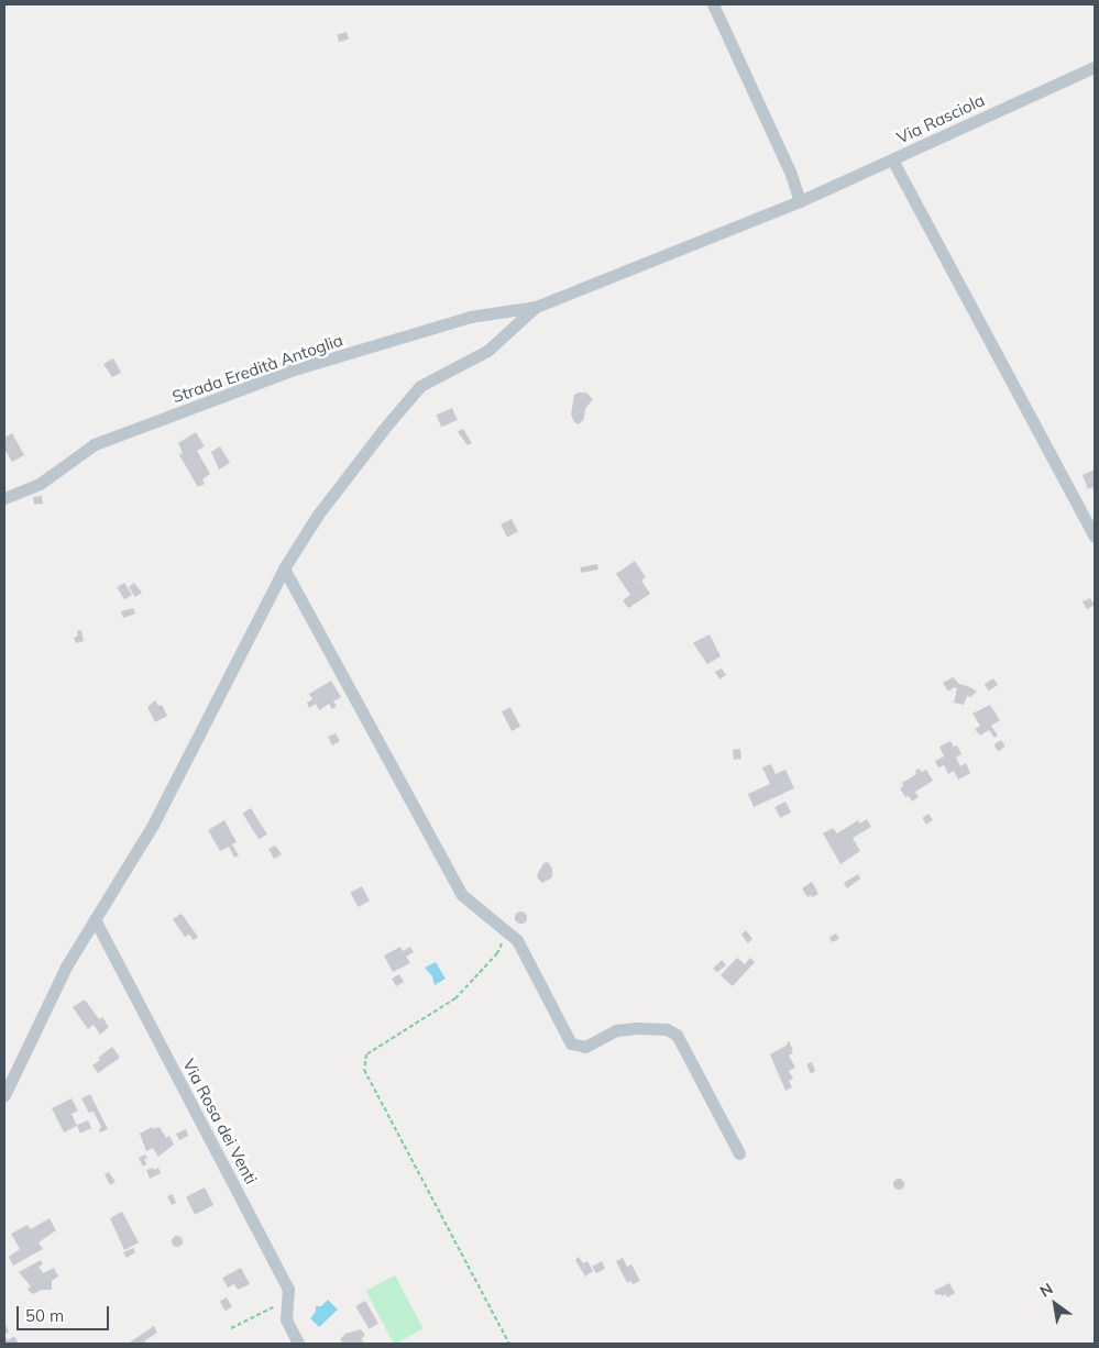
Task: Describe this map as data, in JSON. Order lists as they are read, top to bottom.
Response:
{
  "streets": {
    "street": ["Via Rasciola", "Strada Eredità Antoglia", "Via Rosa dei Venti"]
  },
  "crossings": [
    ["Via Rasciola", "Strada Eredità Antoglia"]
  ],
  "scale_bar": "50 m",
  "north": "top left"
}
